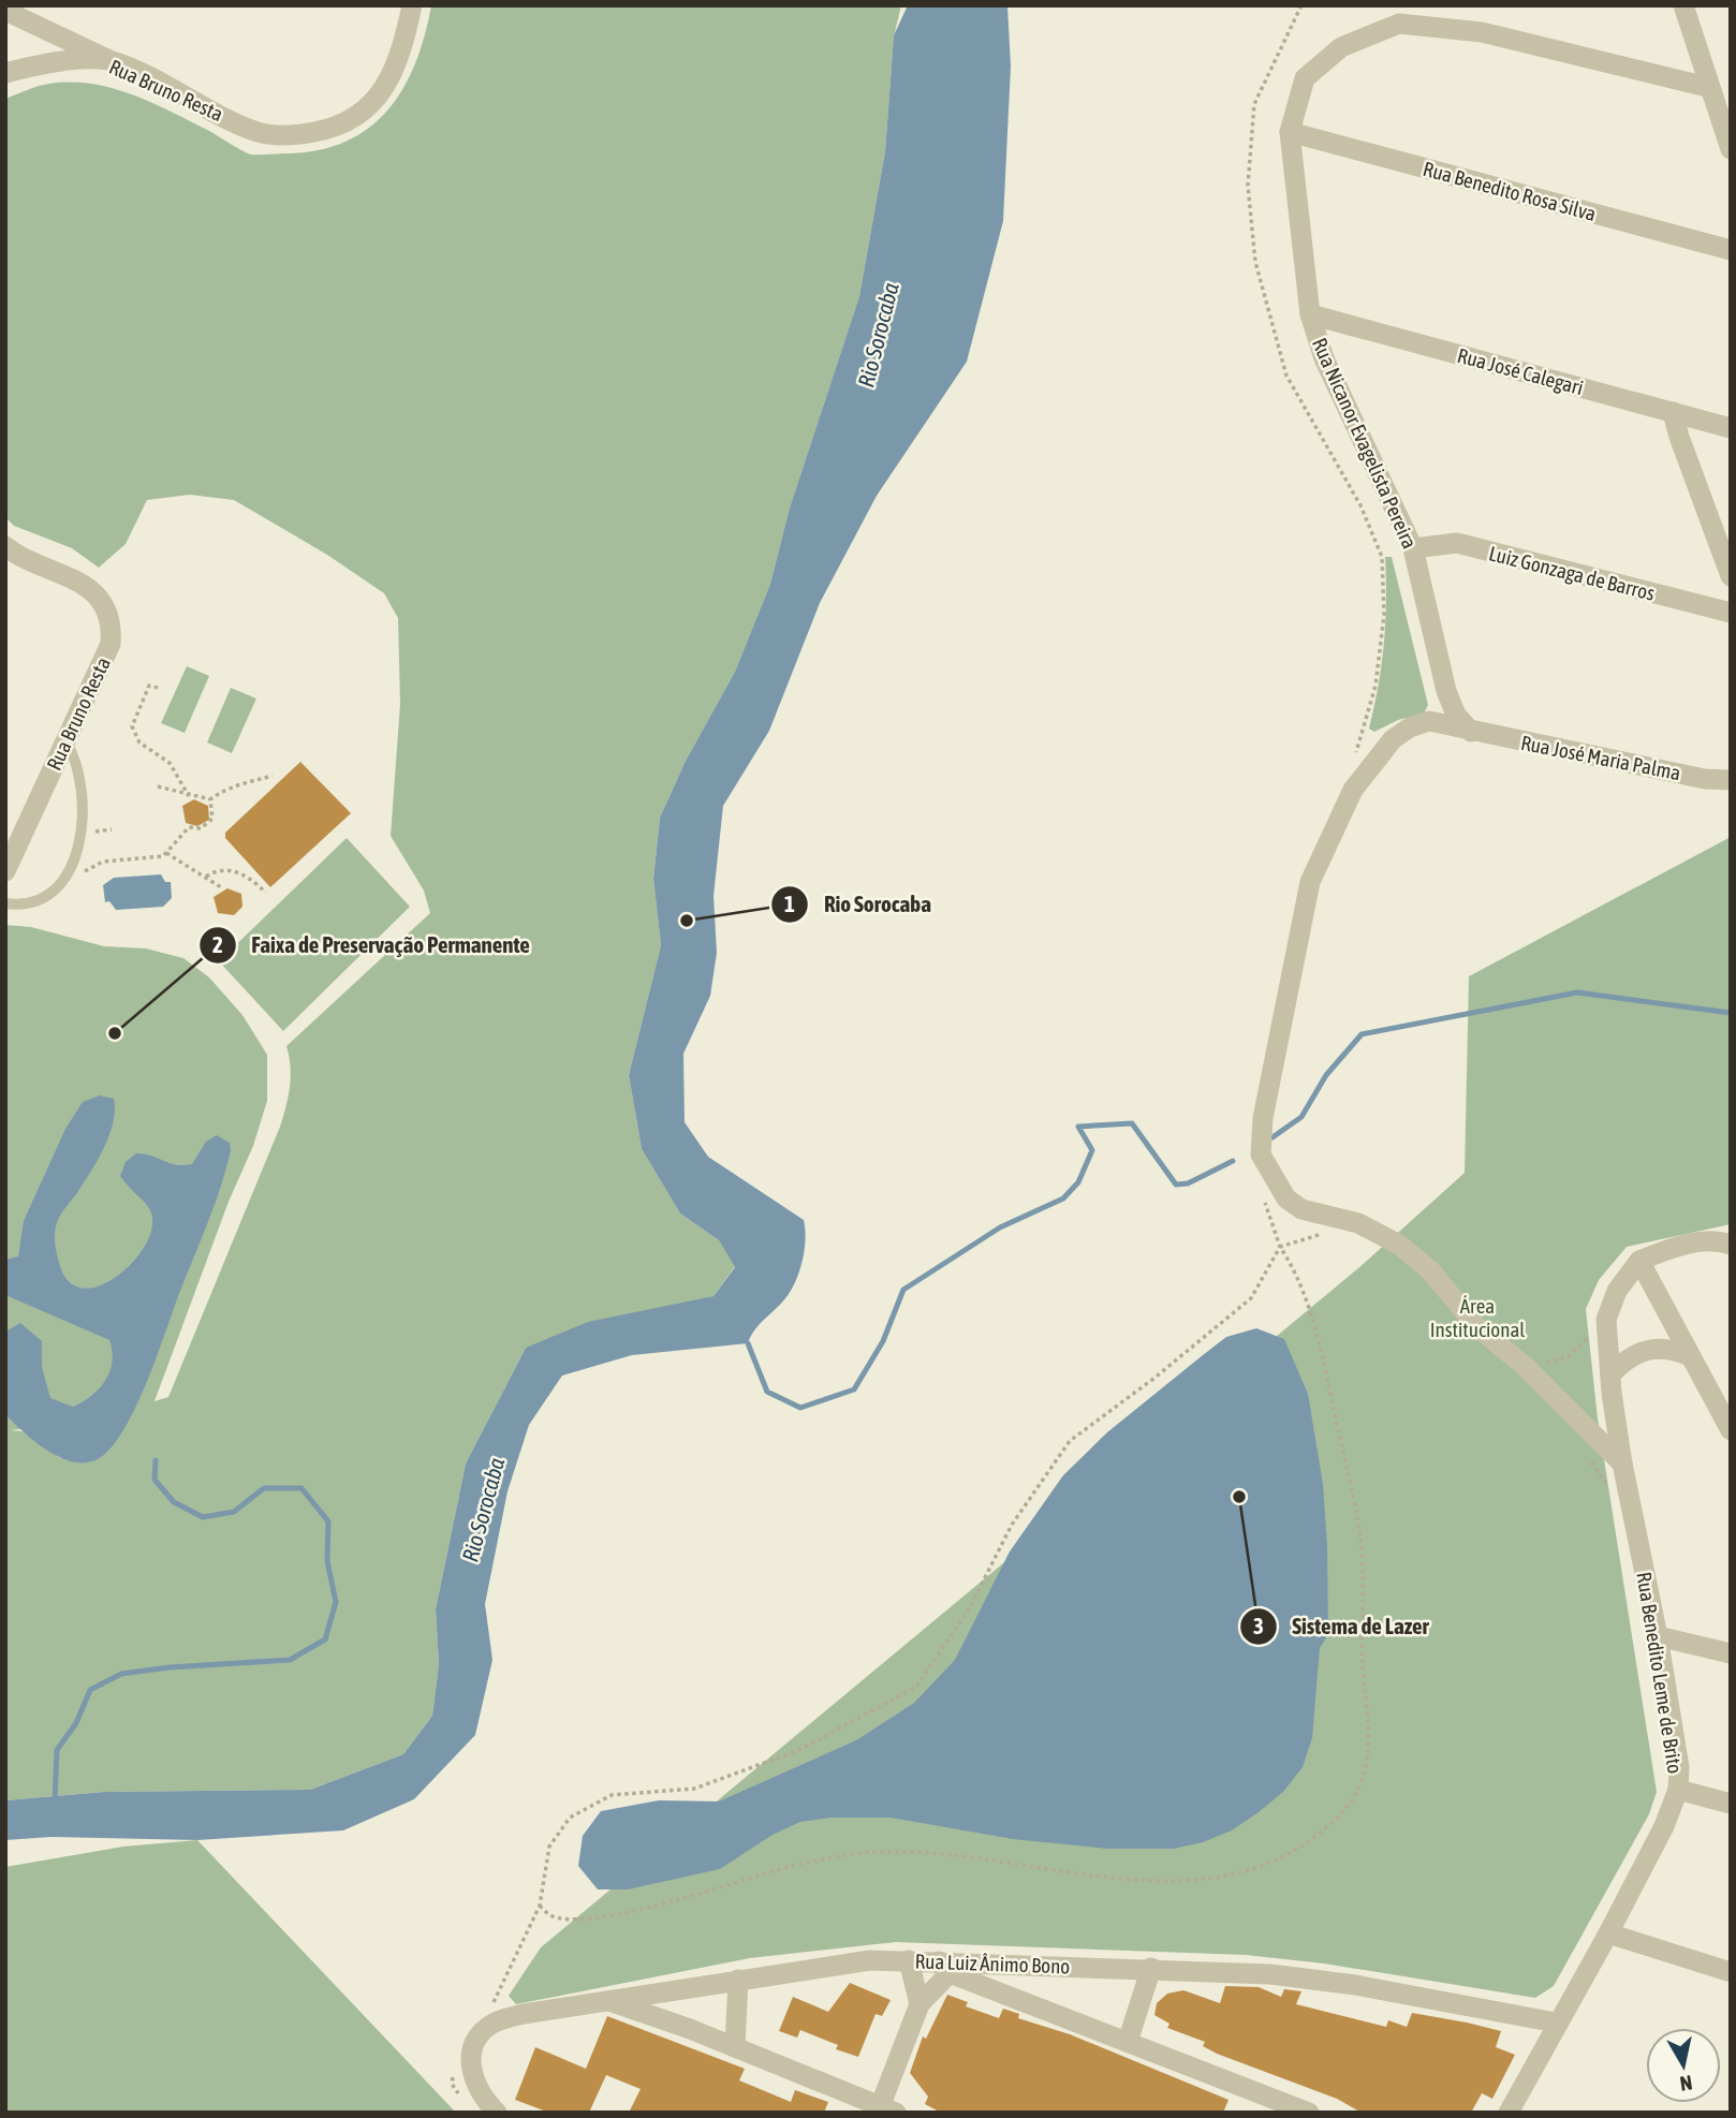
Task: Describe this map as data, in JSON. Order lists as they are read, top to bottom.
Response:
{
  "streets": {
    "street": [
      "Rua Bruno Resta",
      "Rua Benedito Rosa Silva",
      "Rua José Calegari",
      "Rua Nicanor Evagelista Pereira",
      "Luiz Gonzaga de Barros",
      "Rua José Maria Palma",
      "Rua Benedito Leme de Brito",
      "Rua Luiz Ânimo Bono"
    ]
  },
  "crossings": [
    ["Rua Benedito Rosa Silva", "Rua Nicanor Evagelista Pereira"],
    ["Rua José Calegari", "Rua Nicanor Evagelista Pereira"],
    ["Rua Nicanor Evagelista Pereira", "Luiz Gonzaga de Barros"],
    ["Rua Nicanor Evagelista Pereira", "Rua José Maria Palma"],
    ["Rua José Maria Palma", "Rua Benedito Leme de Brito"],
    ["Rua Benedito Leme de Brito", "Rua Luiz Ânimo Bono"]
  ],
  "water": ["Rio Sorocaba"],
  "parks": ["Área Institucional"],
  "places": ["Rio Sorocaba", "Faixa de Preservação Permanente", "Sistema de Lazer"],
  "north": "bottom"
}
